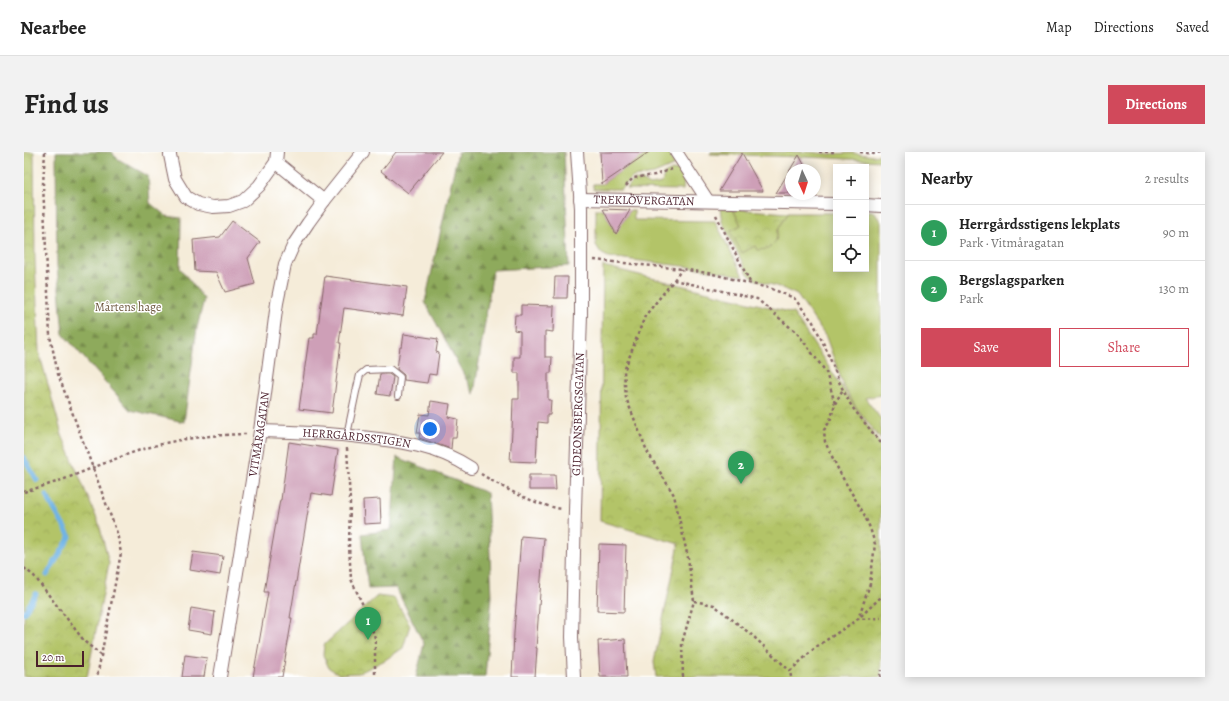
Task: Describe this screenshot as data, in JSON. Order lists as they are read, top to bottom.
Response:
{
  "streets": {
    "street": [
      "TREKLÖVERGATAN",
      "GIDEONSBERGSGATAN",
      "VITMÅRAGATAN",
      "HERRGÅRDSSTIGEN"
    ]
  },
  "crossings": [
    ["TREKLÖVERGATAN", "GIDEONSBERGSGATAN"],
    ["VITMÅRAGATAN", "HERRGÅRDSSTIGEN"]
  ],
  "parks": ["Mårtens hage"],
  "scale_bar": "20 m",
  "north": "bottom",
  "page": {
    "header": "Nearbee",
    "nav": ["Map", "Directions", "Saved"],
    "title": "Find us",
    "buttons": [
      "Directions",
      ["Save", "Share"]
    ],
    "heading": ["Nearby", "2 results"],
    "map_buttons": ["+", "−"],
    "list": [
      {
        "mark": "1",
        "name": "Herrgårdsstigens lekplats",
        "note": "Park · Vitmåragatan",
        "value": "90 m"
      },
      {
        "mark": "2",
        "name": "Bergslagsparken",
        "note": "Park",
        "value": "130 m"
      }
    ],
    "pins": ["2", "1"],
    "scale": "20 m"
  }
}
